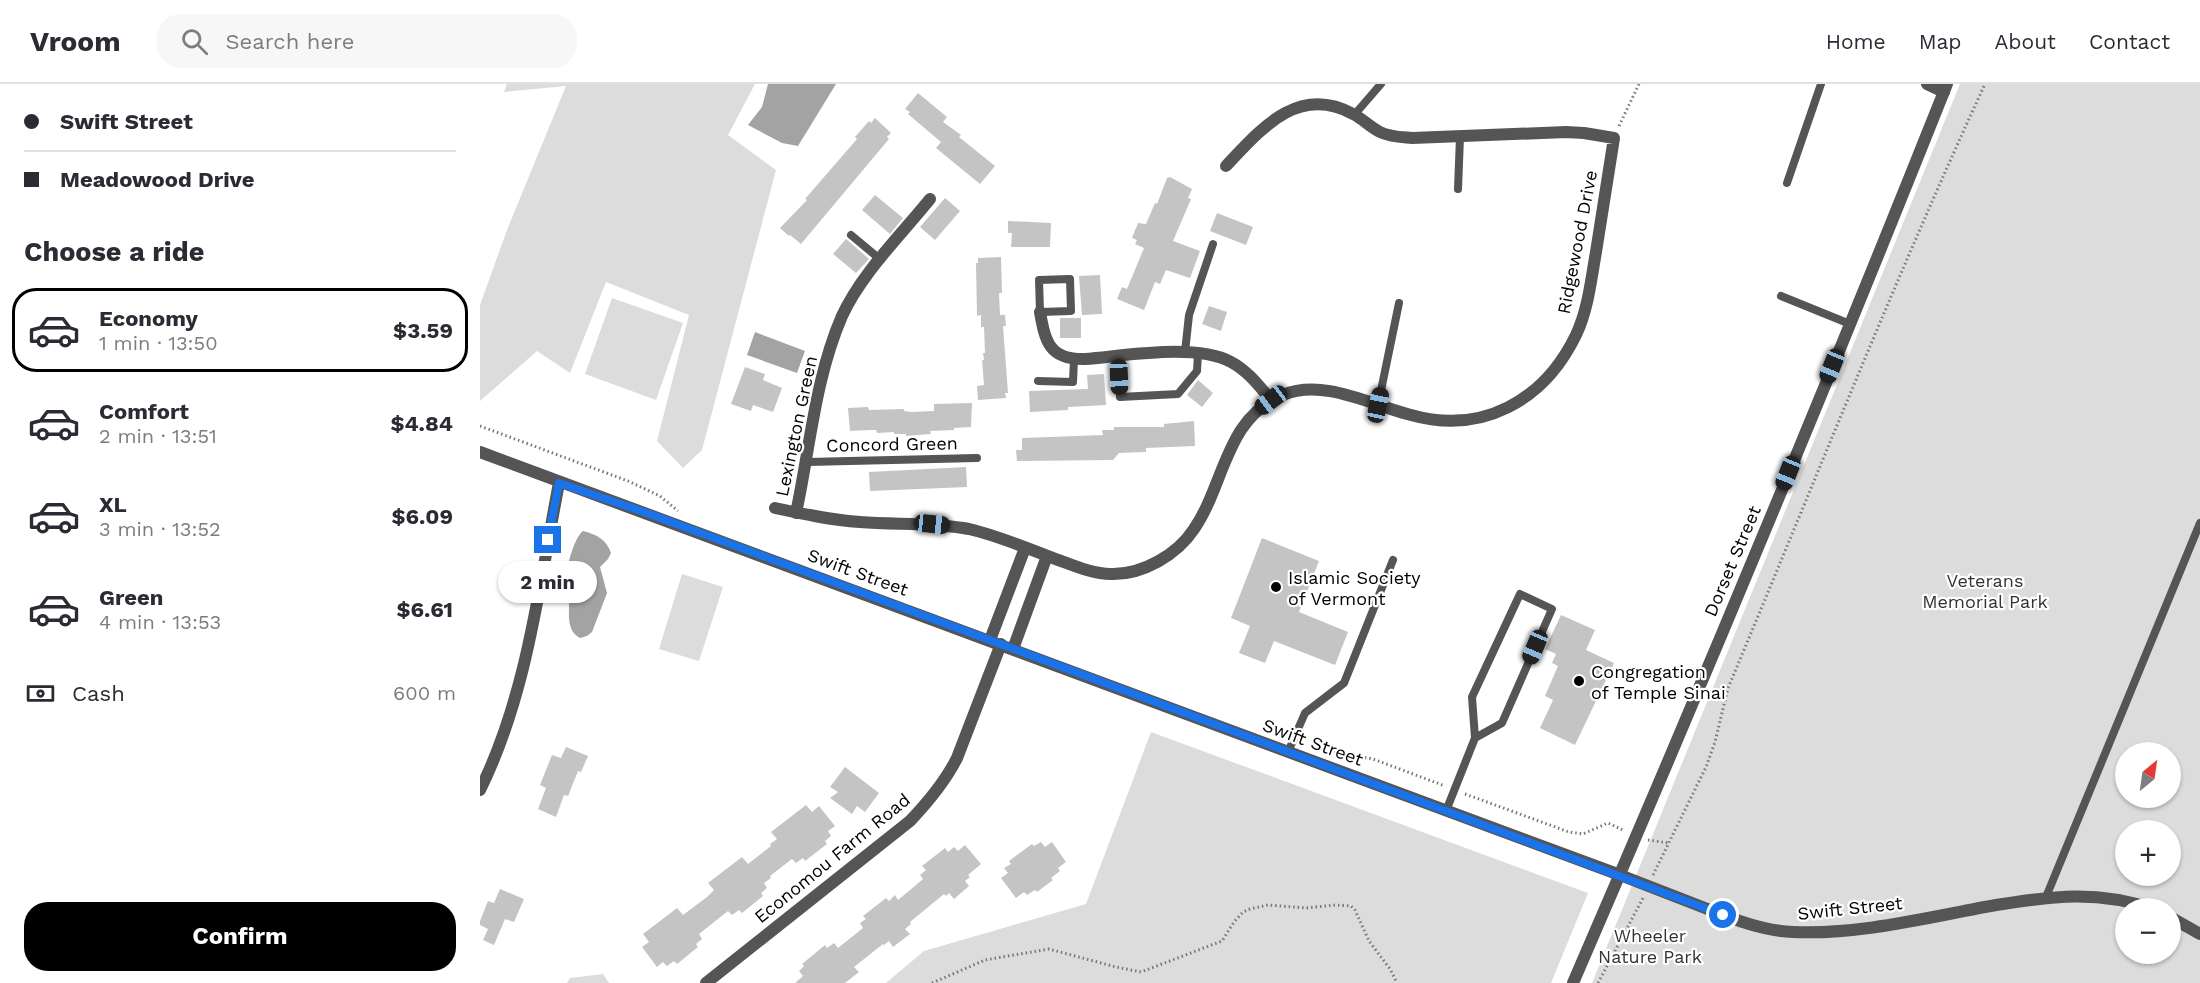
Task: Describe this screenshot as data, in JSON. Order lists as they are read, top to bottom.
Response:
{
  "streets": {
    "street": [
      "Ridgewood Drive",
      "Lexington Green",
      "Dorset Street",
      "Swift Street",
      "Economou Farm Road"
    ],
    "lane": ["Concord Green"]
  },
  "crossings": [
    ["Ridgewood Drive", "Lexington Green"],
    ["Lexington Green", "Concord Green"],
    ["Dorset Street", "Swift Street"],
    ["Swift Street", "Economou Farm Road"]
  ],
  "parks": ["Veterans Memorial Park", "Wheeler Nature Park"],
  "places": ["Islamic Society of Vermont", "Congregation of Temple Sinai"],
  "north": "top right",
  "page": {
    "header": "Vroom",
    "search": "Search here",
    "nav": [
      "Home",
      "Map",
      "About",
      "Contact"
    ],
    "banner": ["Swift Street", "Meadowood Drive"],
    "heading": "Choose a ride",
    "list": [
      {
        "name": "Economy",
        "note": "1 min · 13:50",
        "value": "$3.59"
      },
      {
        "name": "Comfort",
        "note": "2 min · 13:51",
        "value": "$4.84"
      },
      {
        "name": "XL",
        "note": "3 min · 13:52",
        "value": "$6.09"
      },
      {
        "name": "Green",
        "note": "4 min · 13:53",
        "value": "$6.61"
      }
    ],
    "bubble": "2 min",
    "pay": ["Cash", "600 m"],
    "map_buttons": ["+", "−"],
    "buttons": "Confirm"
  }
}
